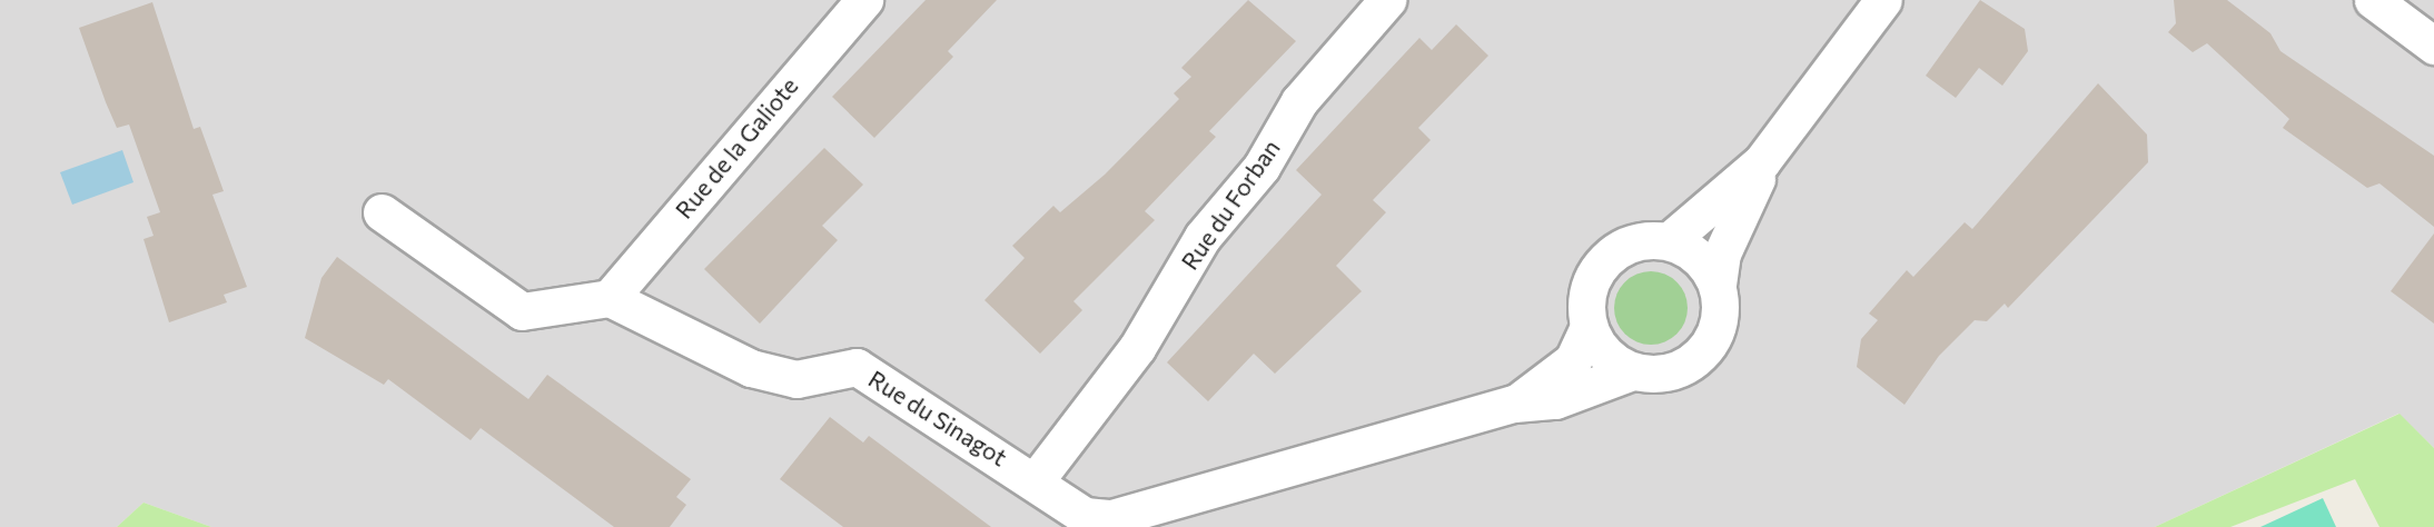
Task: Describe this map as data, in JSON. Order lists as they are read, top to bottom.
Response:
{
  "streets": {
    "street": ["Rue de la Galiote", "Rue du Forban", "Rue du Sinagot"]
  },
  "crossings": [
    ["Rue de la Galiote", "Rue du Sinagot"],
    ["Rue du Forban", "Rue du Sinagot"]
  ]
}
